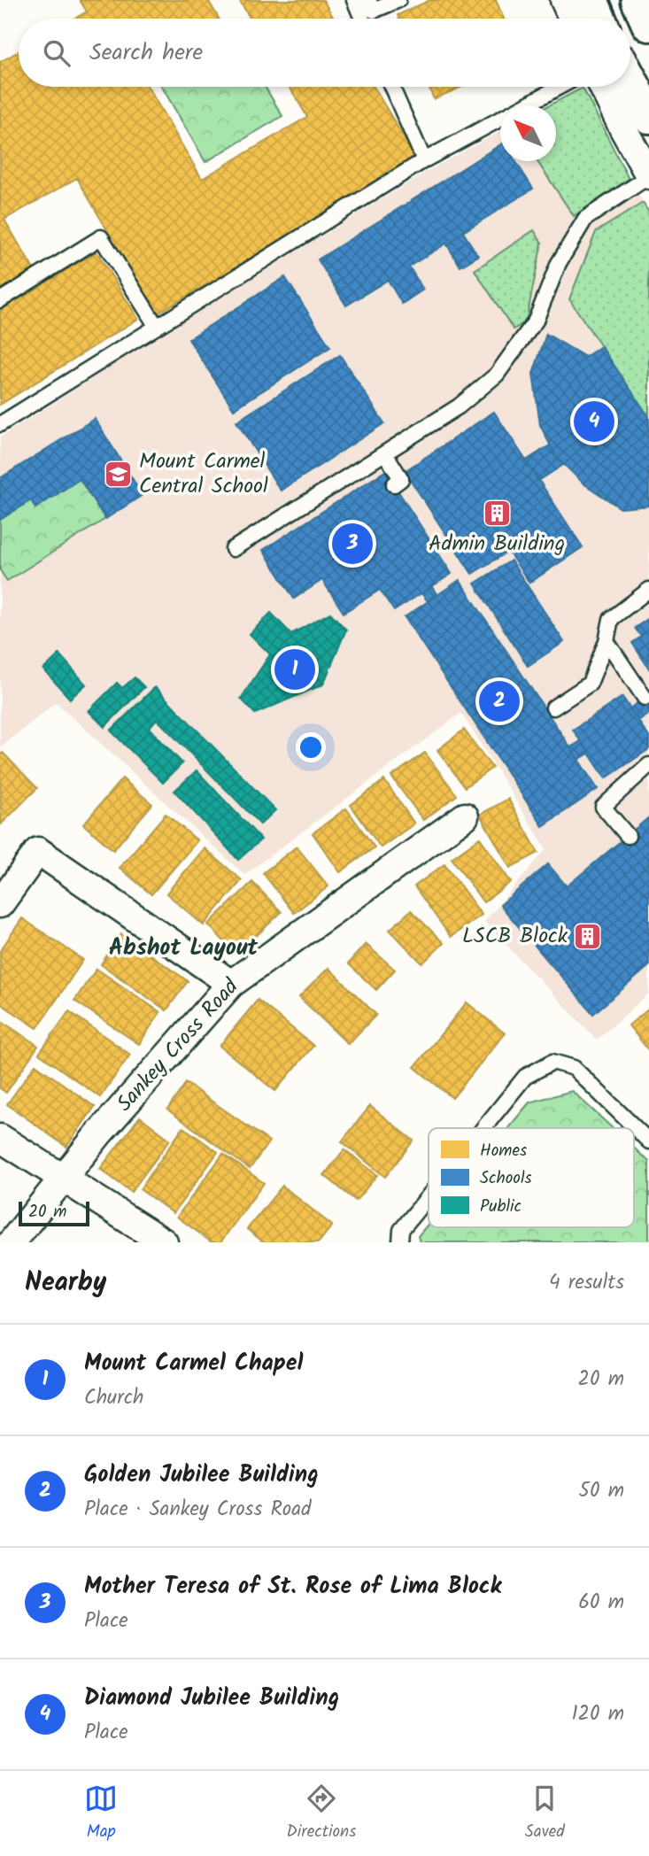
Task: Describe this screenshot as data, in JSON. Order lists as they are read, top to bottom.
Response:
{
  "streets": {
    "street": ["Sankey Cross Road"]
  },
  "districts": ["Abshot Layout"],
  "places": {
    "school or university": ["Mount Carmel Central School"],
    "building": ["Admin Building", "LSCB Block"]
  },
  "legend": ["Homes", "Schools", "Public"],
  "scale_bar": "20 m",
  "north": "top left",
  "page": {
    "search": "Search here",
    "pins": [
      "4",
      "3",
      "1",
      "2"
    ],
    "scale": "20 m",
    "heading": ["Nearby", "4 results"],
    "list": [
      {
        "mark": "1",
        "name": "Mount Carmel Chapel",
        "note": "Church",
        "value": "20 m"
      },
      {
        "mark": "2",
        "name": "Golden Jubilee Building",
        "note": "Place · Sankey Cross Road",
        "value": "50 m"
      },
      {
        "mark": "3",
        "name": "Mother Teresa of St. Rose of Lima Block",
        "note": "Place",
        "value": "60 m"
      },
      {
        "mark": "4",
        "name": "Diamond Jubilee Building",
        "note": "Place",
        "value": "120 m"
      }
    ],
    "nav": ["Map", "Directions", "Saved"]
  }
}
